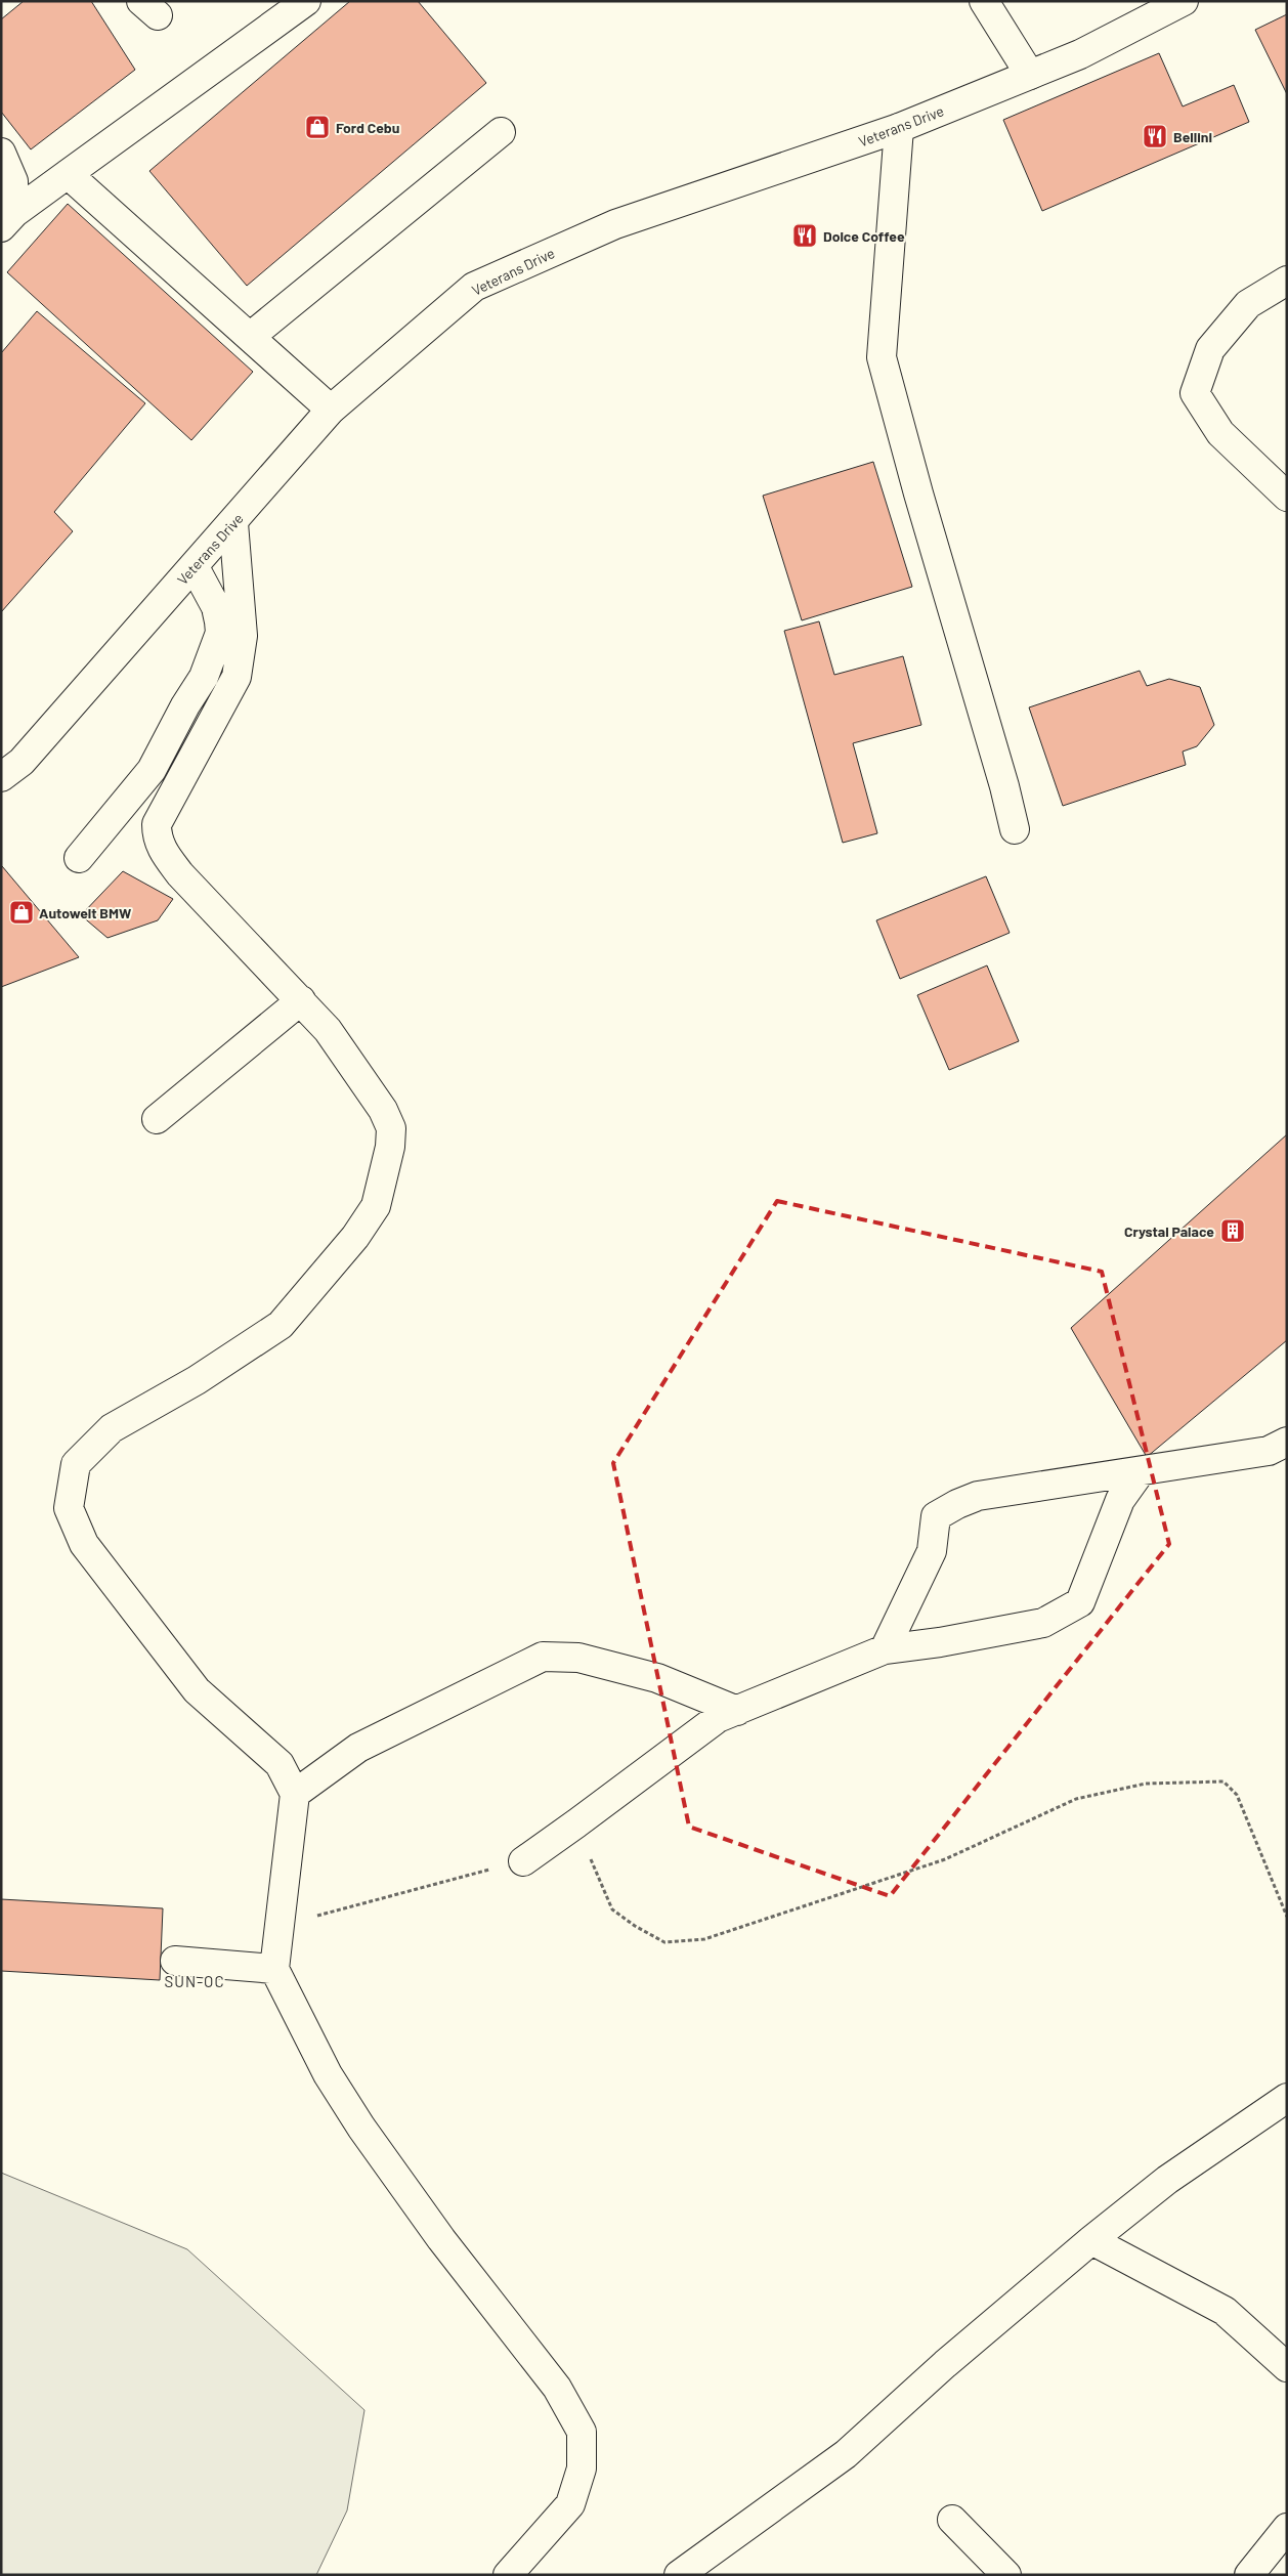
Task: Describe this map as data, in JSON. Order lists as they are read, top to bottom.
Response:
{
  "streets": {
    "street": ["Veterans Drive"]
  },
  "districts": ["SUN-OC"],
  "places": {
    "shop": ["Ford Cebu", "Autowelt BMW"],
    "restaurant": ["Bellini", "Dolce Coffee"],
    "building": ["Crystal Palace"]
  }
}
